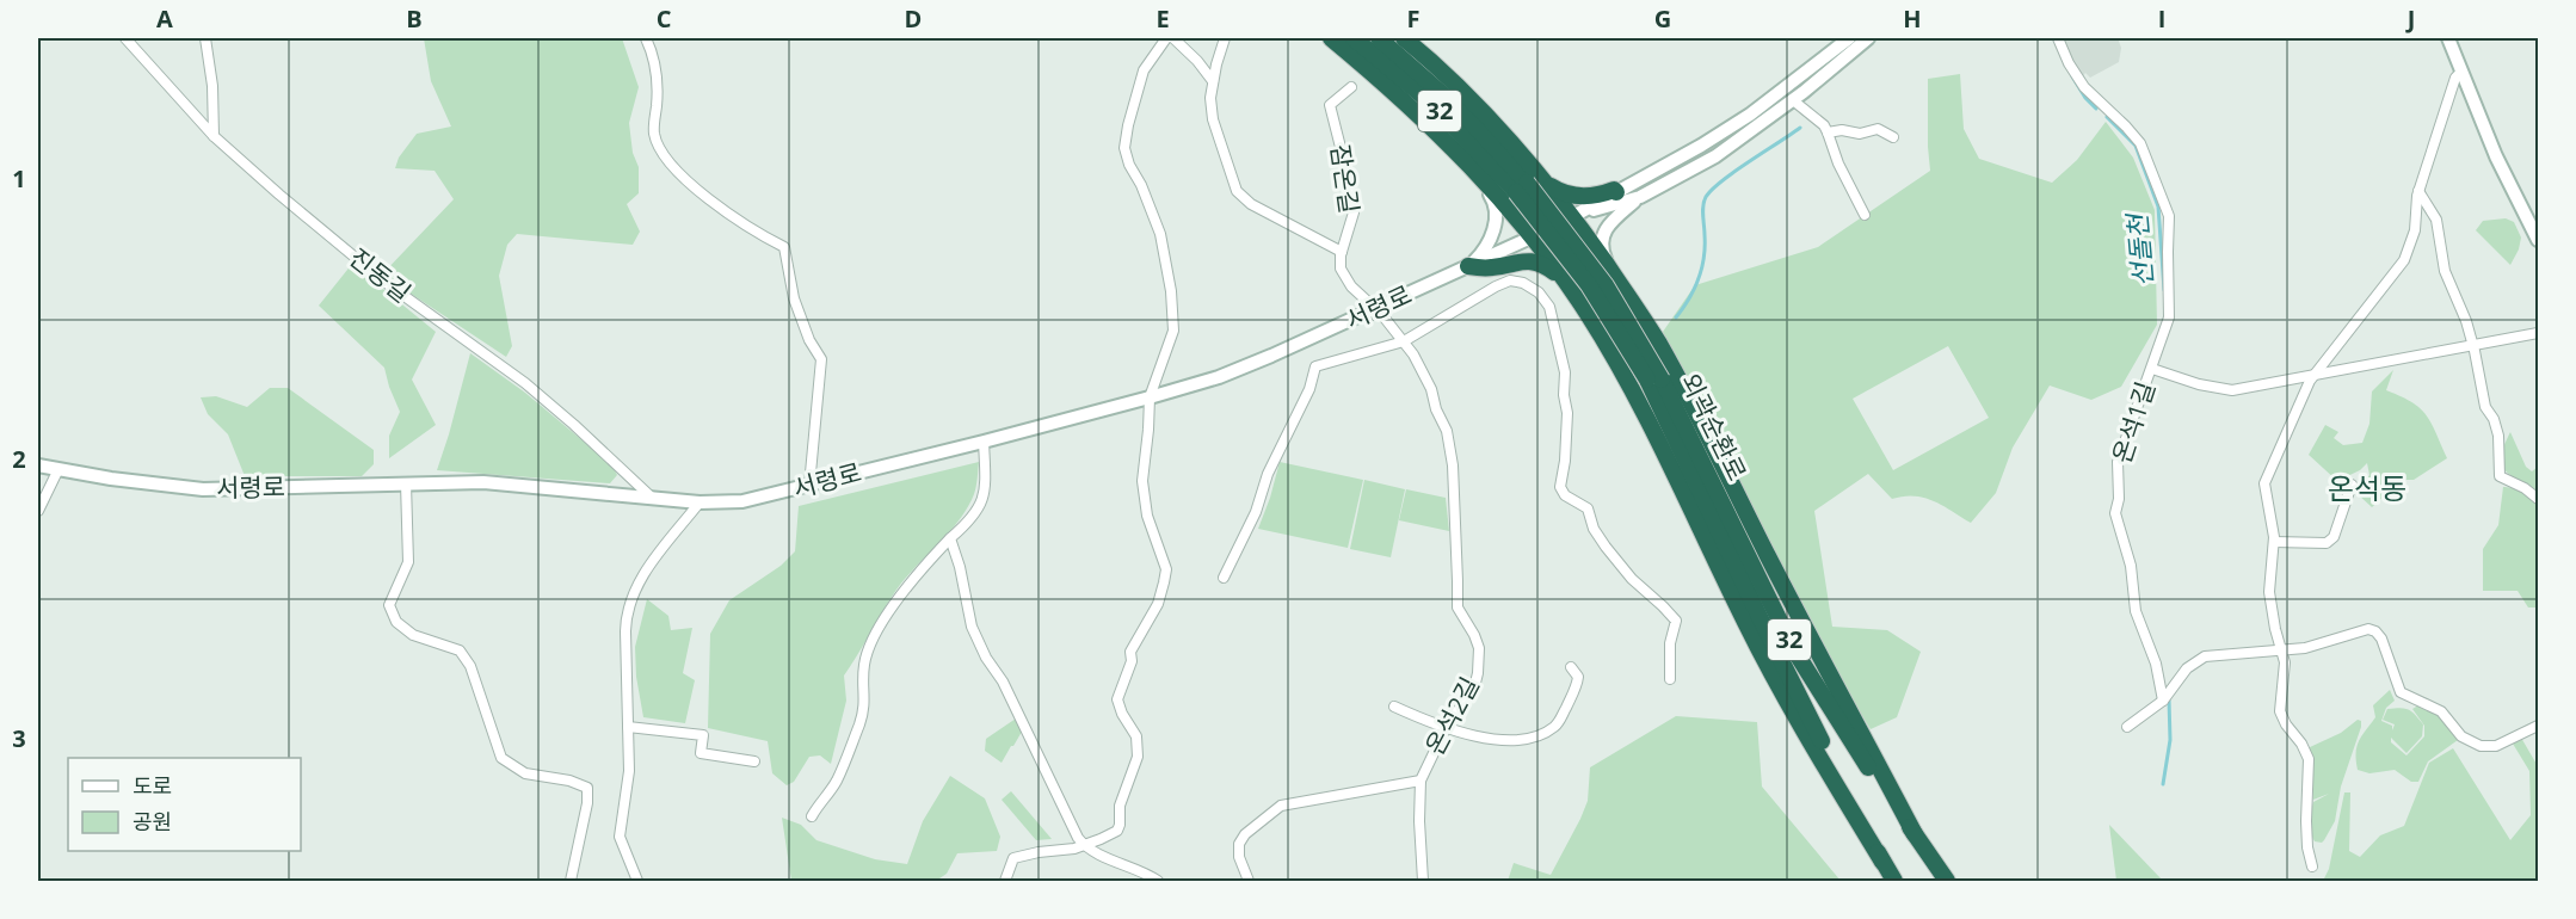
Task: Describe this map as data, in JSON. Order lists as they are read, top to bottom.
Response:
{
  "streets": {
    "highway": ["32", "외곽순환로"],
    "street": [
      "잠온길",
      "진동길",
      "서령로",
      "온석1길",
      "온석2길"
    ]
  },
  "crossings": [
    ["잠온길", "서령로"],
    ["잠온길", "온석2길"],
    ["진동길", "서령로"],
    ["서령로", "온석2길"]
  ],
  "districts": ["온석동"],
  "water": ["선돌천"],
  "legend": ["도로", "공원"],
  "grid": {
    "columns": [
      "A",
      "B",
      "C",
      "D",
      "E",
      "F",
      "G",
      "H",
      "I",
      "J"
    ],
    "rows": ["1", "2", "3"]
  }
}
